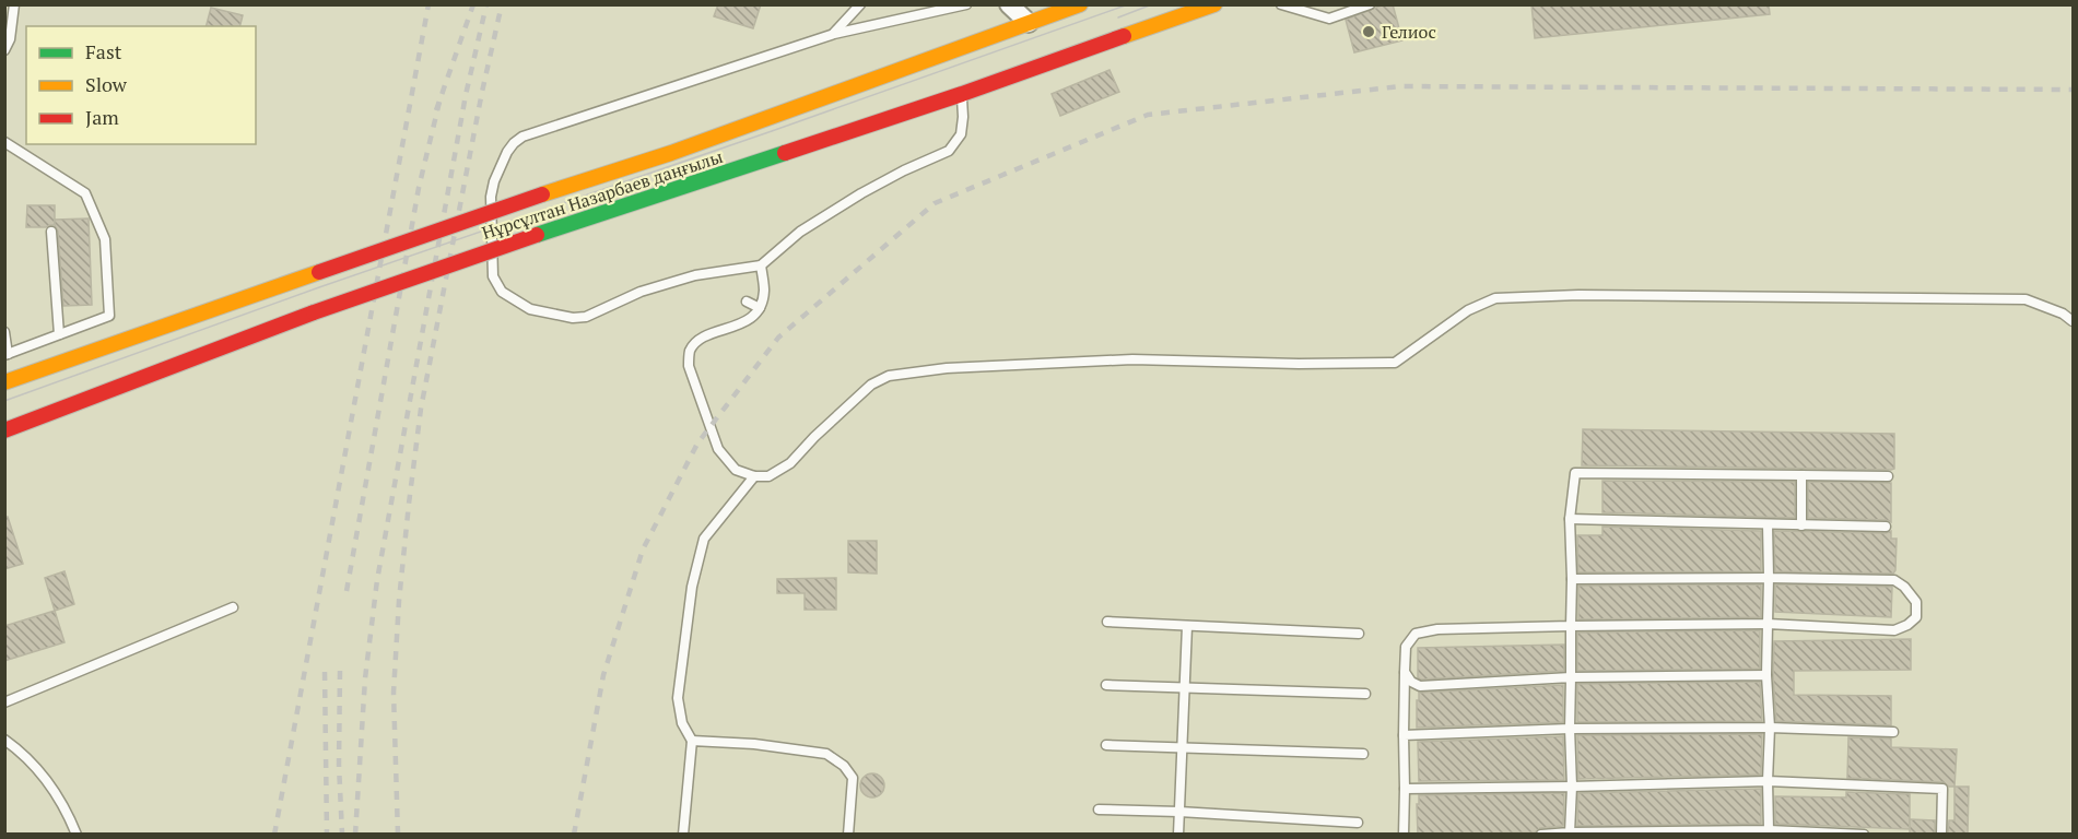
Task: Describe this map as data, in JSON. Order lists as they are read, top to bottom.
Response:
{
  "streets": {
    "main road": ["Нұрсұлтан Назарбаев даңғылы"]
  },
  "places": ["Гелиос"],
  "legend": ["Fast", "Slow", "Jam"]
}
